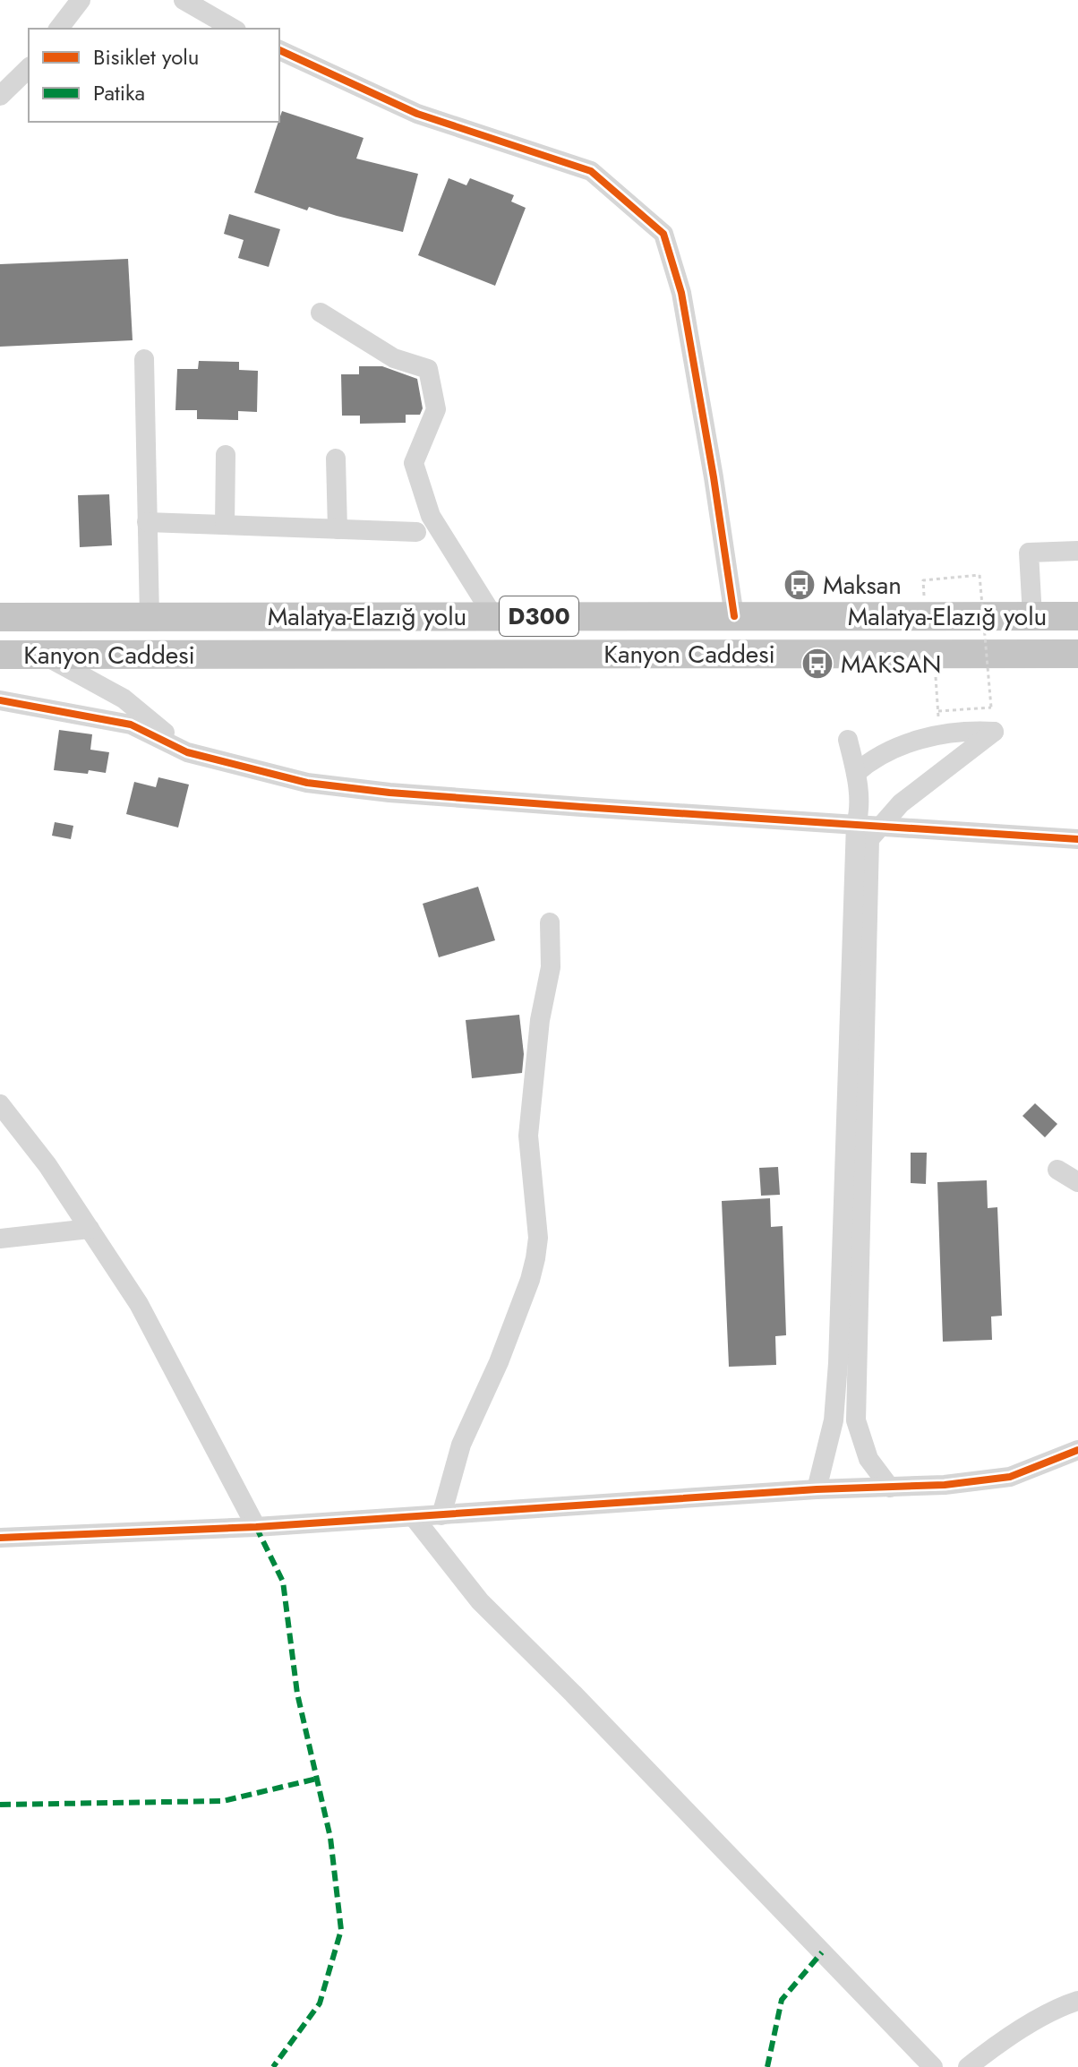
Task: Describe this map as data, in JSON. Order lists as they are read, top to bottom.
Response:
{
  "streets": {
    "highway": ["Malatya-Elazığ yolu", "D300", "Kanyon Caddesi"]
  },
  "places": {
    "bus stop": ["Maksan", "MAKSAN"]
  },
  "legend": ["Bisiklet yolu", "Patika"]
}
